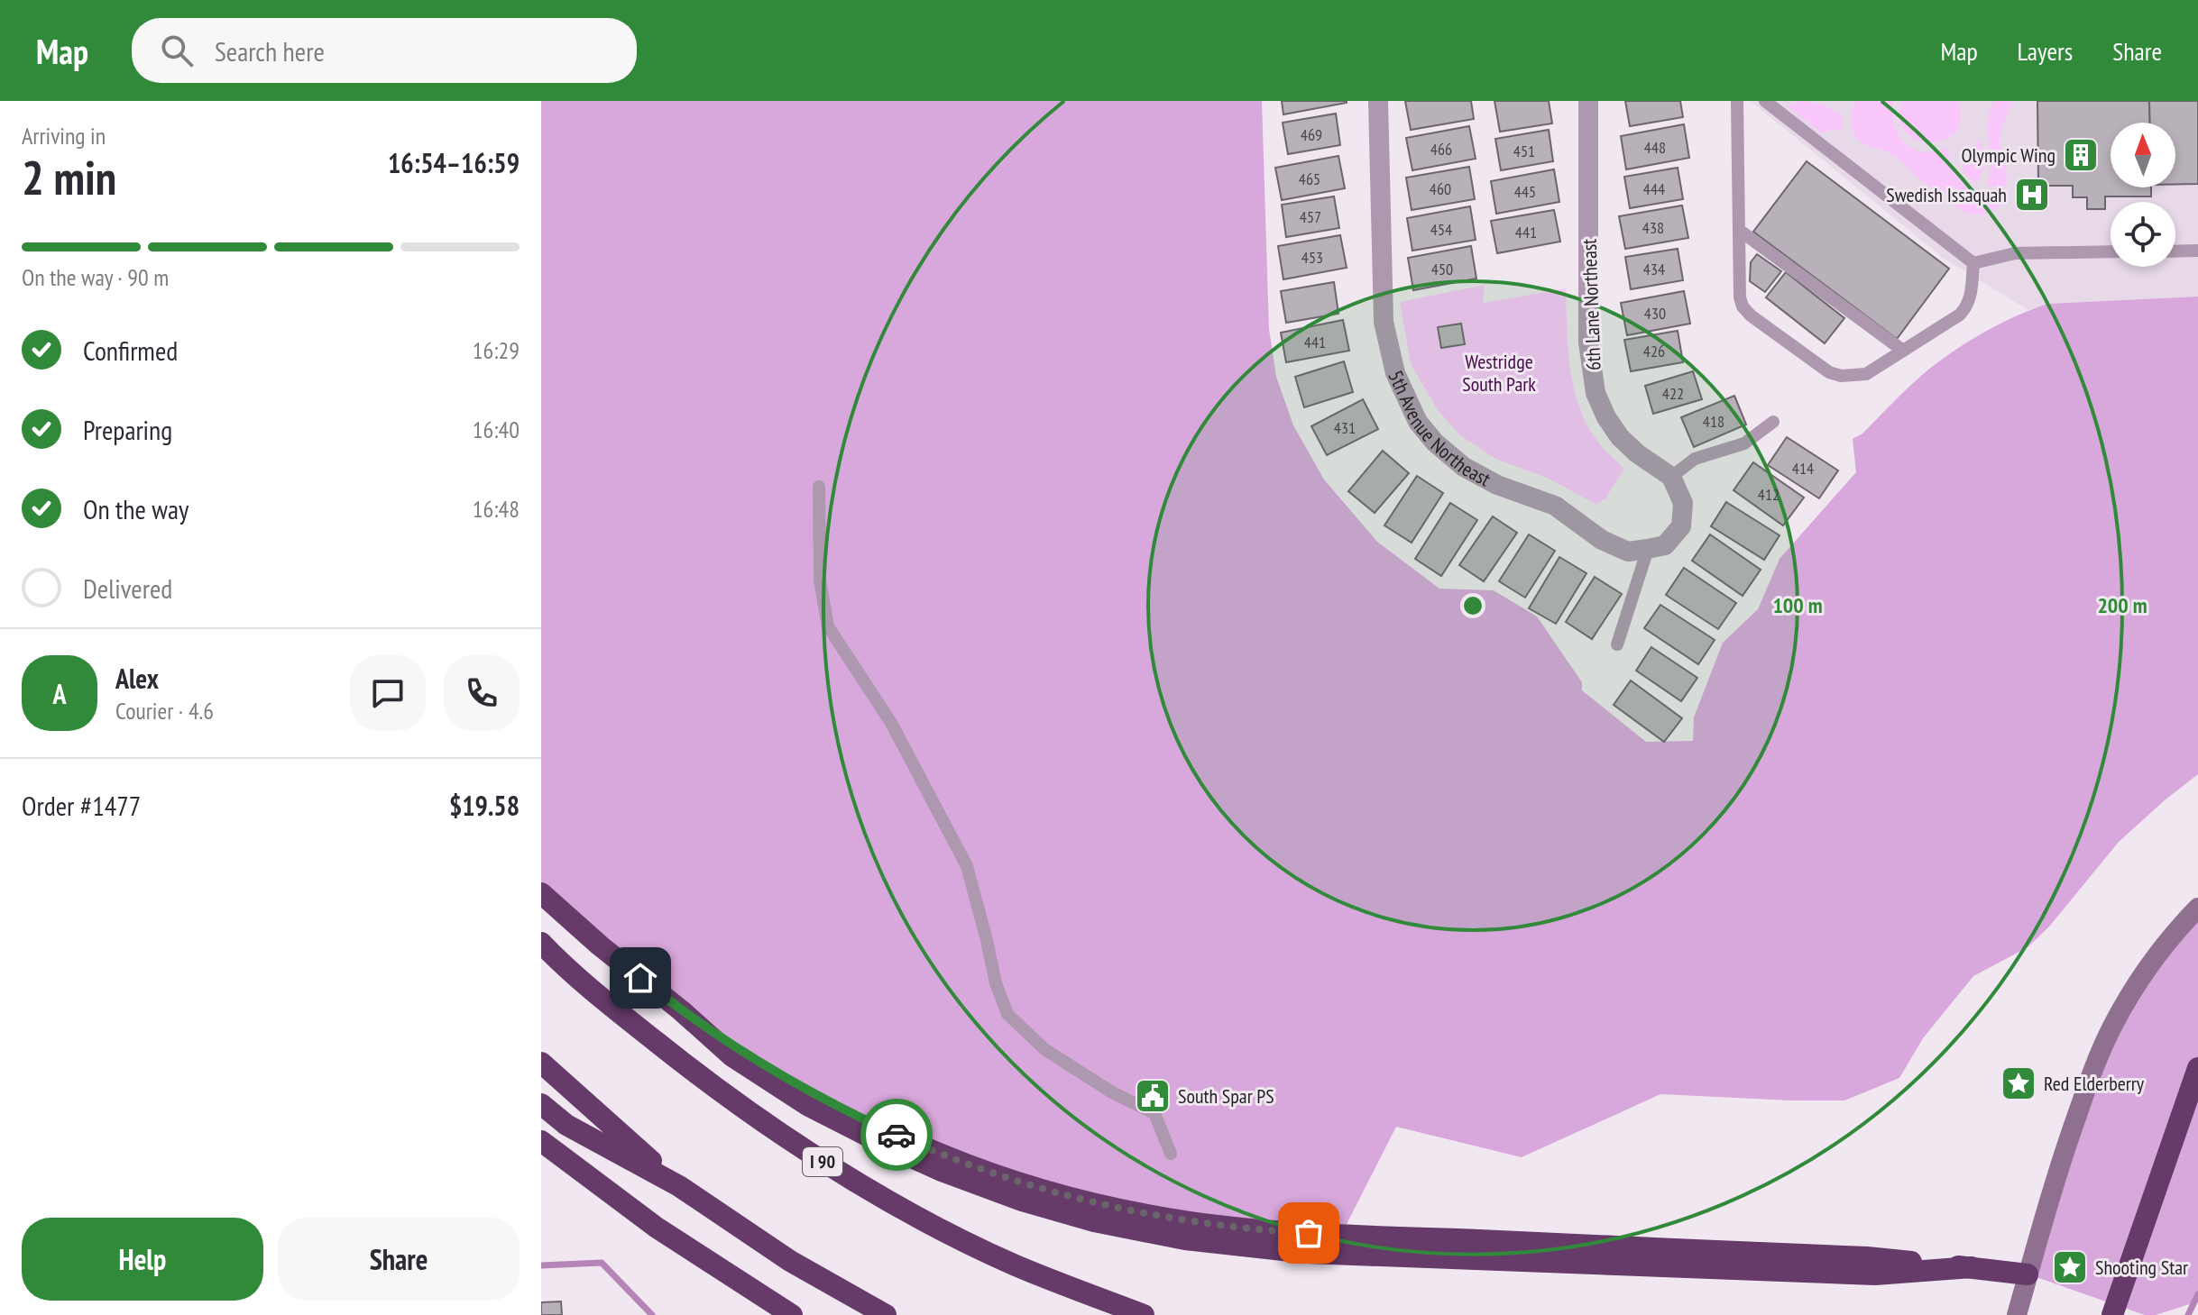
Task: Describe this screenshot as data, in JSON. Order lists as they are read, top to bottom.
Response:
{
  "streets": {
    "highway": ["I 90"],
    "street": ["6th Lane Northeast", "5th Avenue Northeast"]
  },
  "parks": ["Westridge South Park"],
  "places": {
    "building": ["Olympic Wing"],
    "hospital": ["Swedish Issaquah"],
    "place": ["Red Elderberry", "Shooting Star"],
    "public building": ["South Spar PS"]
  },
  "house_numbers": [
    "469",
    "448",
    "466",
    "451",
    "465",
    "460",
    "444",
    "445",
    "457",
    "438",
    "454",
    "441",
    "453",
    "450",
    "434",
    "430",
    "441",
    "426",
    "422",
    "418",
    "431",
    "414",
    "412"
  ],
  "north": "top",
  "page": {
    "header": "Map",
    "search": "Search here",
    "nav": ["Map", "Layers", "Share"],
    "heading": ["2 min", "Arriving in", "16:54–16:59"],
    "panel": [
      "Alex",
      "Courier · 4.6",
      "Order #1477",
      "$19.58"
    ],
    "bar": "On the way · 90 m",
    "list": [
      ["Confirmed", "16:29"],
      ["Preparing", "16:40"],
      ["On the way", "16:48"],
      "Delivered"
    ],
    "round": "A",
    "buttons": ["Help", "Share"]
  },
  "rings": ["100 m", "200 m"]
}
